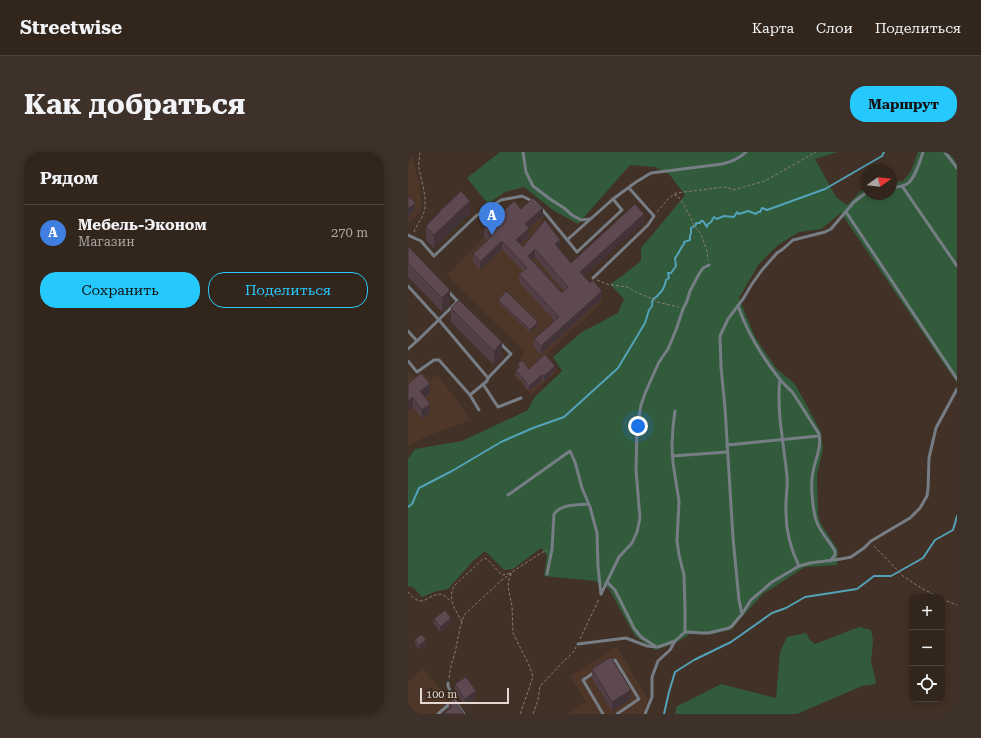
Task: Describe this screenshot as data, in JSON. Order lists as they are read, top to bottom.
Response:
{
  "scale_bar": "100 m",
  "north": "right",
  "page": {
    "header": "Streetwise",
    "nav": ["Карта", "Слои", "Поделиться"],
    "buttons": [
      "Маршрут",
      ["Сохранить", "Поделиться"]
    ],
    "title": "Как добраться",
    "heading": "Рядом",
    "pins": "A",
    "list": [
      {
        "mark": "A",
        "name": "Мебель-Эконом",
        "note": "Магазин",
        "value": "270 m"
      }
    ],
    "map_buttons": ["+", "−"],
    "scale": "100 m"
  }
}
